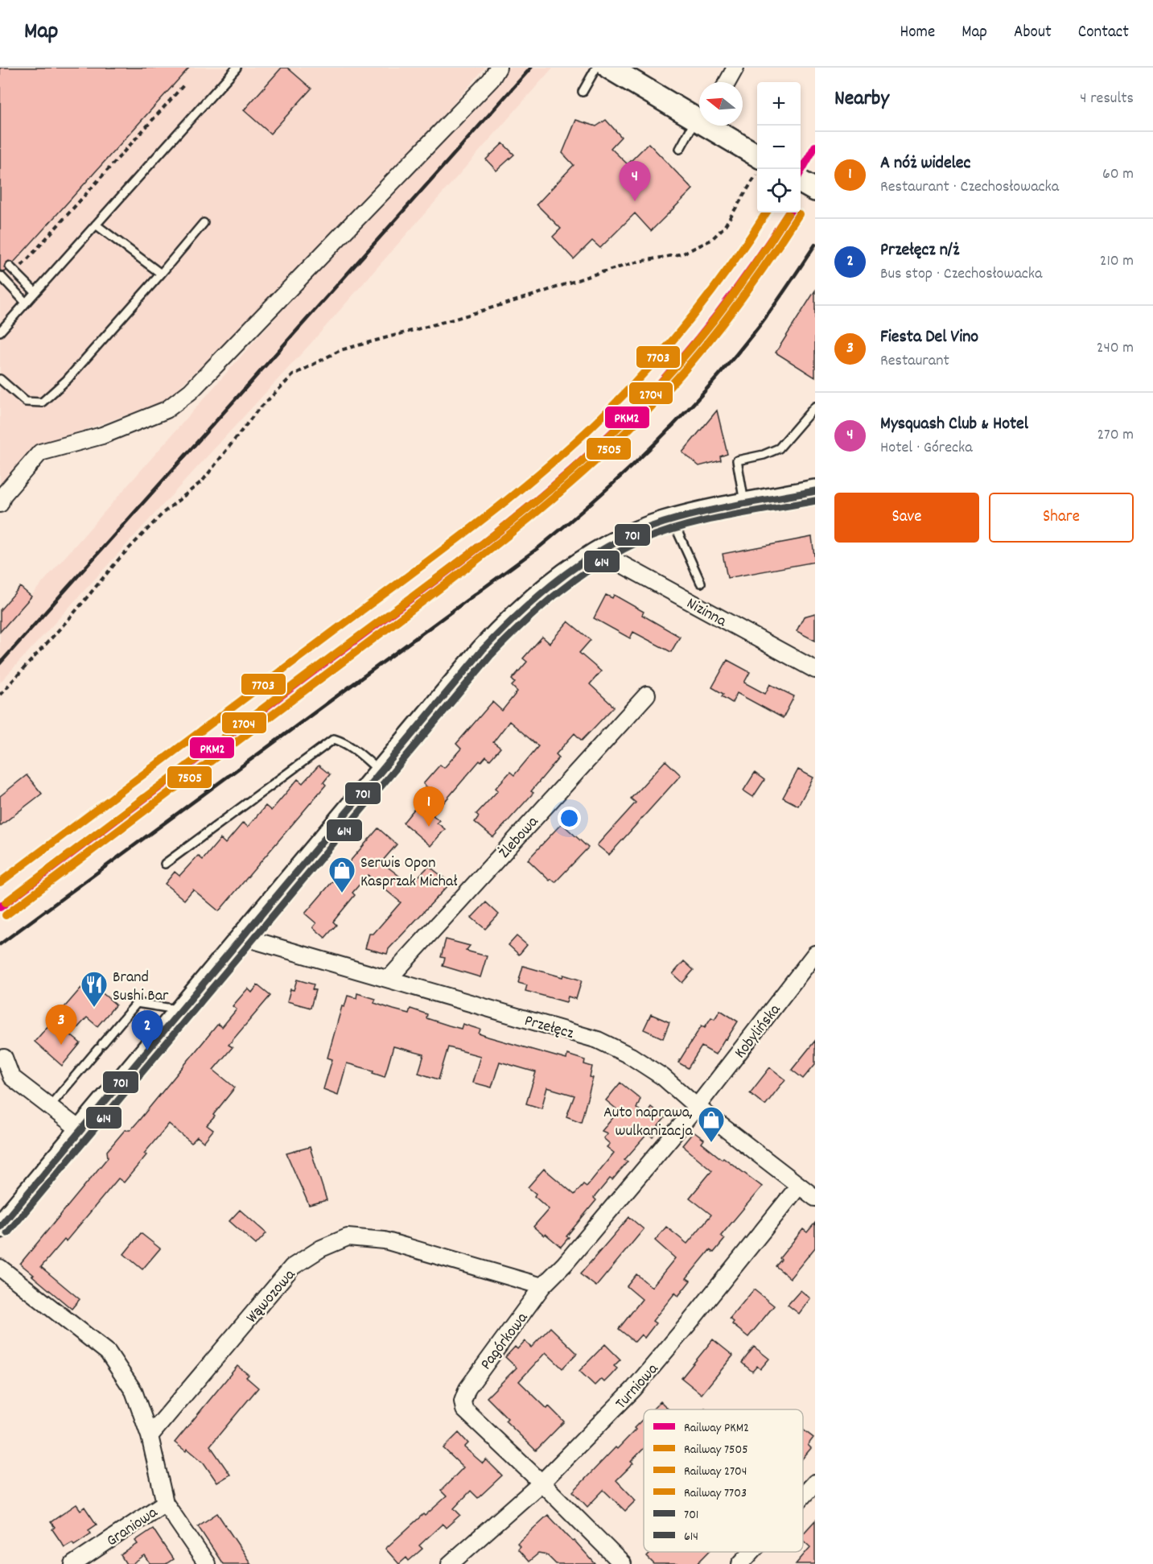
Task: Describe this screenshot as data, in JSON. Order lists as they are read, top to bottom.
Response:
{
  "streets": {
    "street": [
      "Nizinna",
      "Żlebowa",
      "Przełęcz",
      "Kobylińska",
      "Wąwozowa",
      "Pagórkowa",
      "Turniowa",
      "Graniowa"
    ]
  },
  "crossings": [
    ["Żlebowa", "Przełęcz"],
    ["Przełęcz", "Kobylińska"],
    ["Przełęcz", "Pagórkowa"],
    ["Przełęcz", "Turniowa"],
    ["Kobylińska", "Pagórkowa"],
    ["Wąwozowa", "Pagórkowa"],
    ["Pagórkowa", "Turniowa"]
  ],
  "places": {
    "shop": ["Serwis Opon Kasprzak Michał", "Auto naprawa, wulkanizacja"],
    "restaurant": ["Brand Sushi Bar"]
  },
  "lines": [
    "rail line PKM2",
    "rail line 7703",
    "rail line 7505",
    "rail line 2704",
    "transit line 701",
    "transit line 614"
  ],
  "legend": [
    "Railway PKM2",
    "Railway 7505",
    "Railway 2704",
    "Railway 7703",
    "701",
    "614"
  ],
  "north": "left",
  "page": {
    "header": "Map",
    "nav": [
      "Home",
      "Map",
      "About",
      "Contact"
    ],
    "heading": ["Nearby", "4 results"],
    "map_buttons": ["+", "−"],
    "list": [
      {
        "mark": "1",
        "name": "A nóż widelec",
        "note": "Restaurant · Czechosłowacka",
        "value": "60 m"
      },
      {
        "mark": "2",
        "name": "Przełęcz n/ż",
        "note": "Bus stop · Czechosłowacka",
        "value": "210 m"
      },
      {
        "mark": "3",
        "name": "Fiesta Del Vino",
        "note": "Restaurant",
        "value": "240 m"
      },
      {
        "mark": "4",
        "name": "Mysquash Club & Hotel",
        "note": "Hotel · Górecka",
        "value": "270 m"
      }
    ],
    "pins": [
      "4",
      "1",
      "3",
      "2"
    ],
    "buttons": ["Save", "Share"]
  }
}
